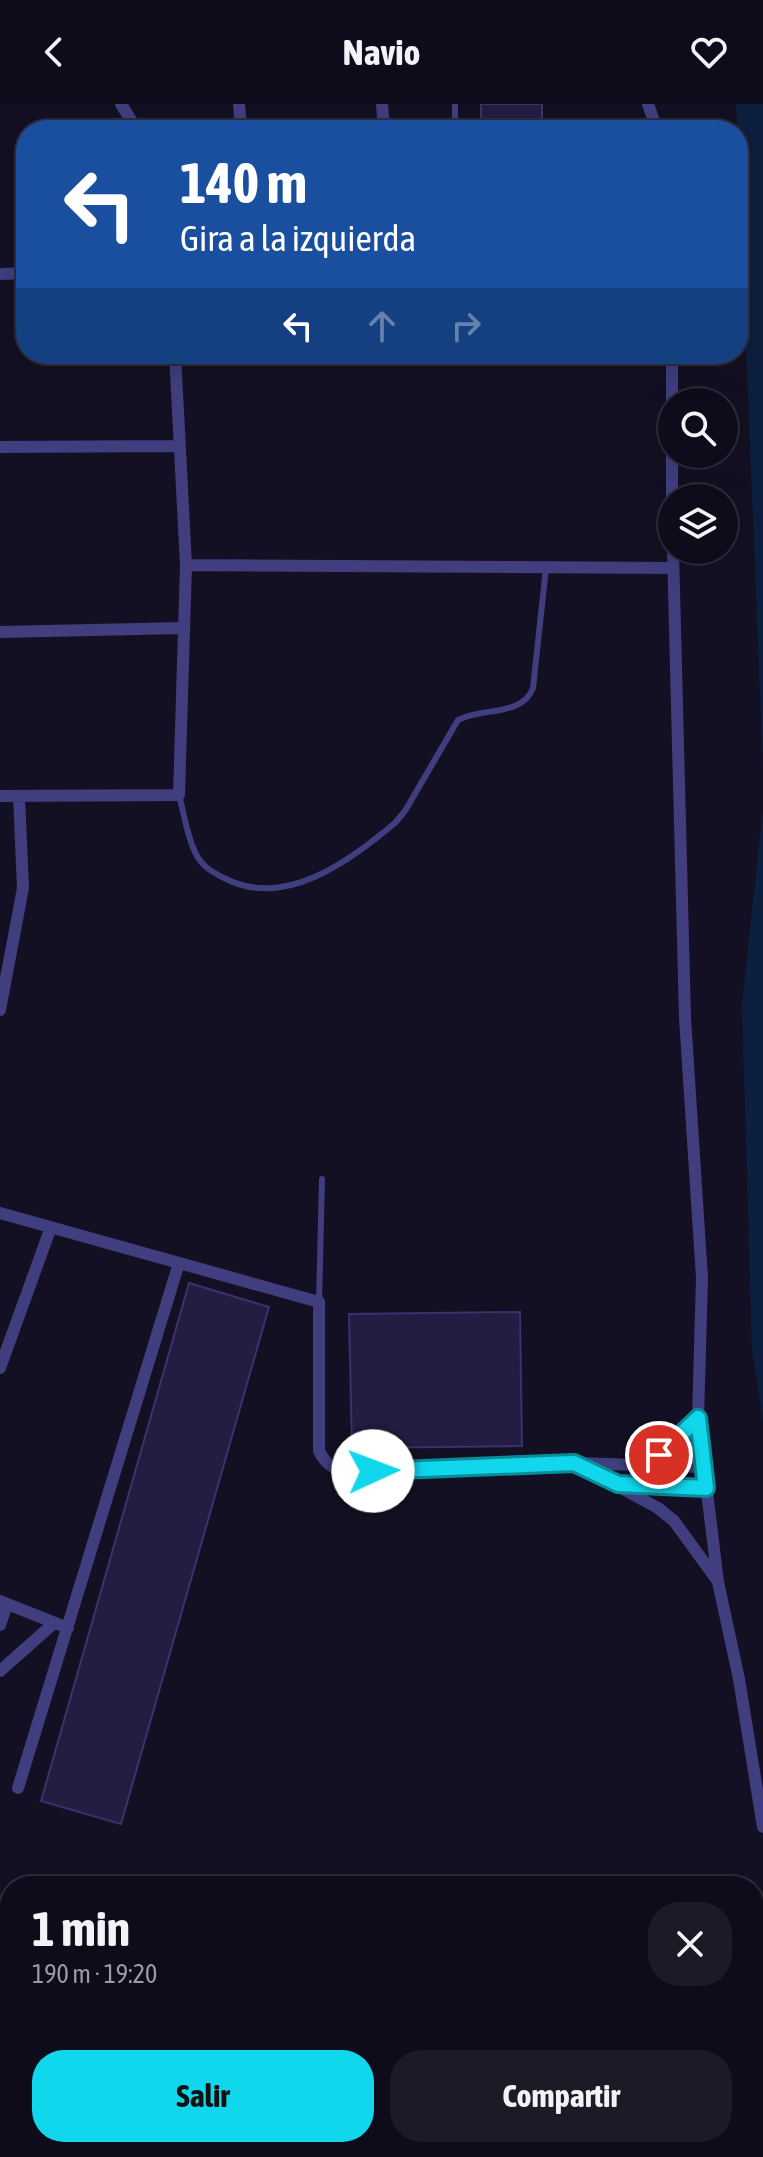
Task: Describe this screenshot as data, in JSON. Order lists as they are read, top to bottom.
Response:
{
  "page": {
    "header": "Navio",
    "turn": ["140 m", "Gira a la izquierda"],
    "heading": ["1 min", "190 m · 19:20"],
    "buttons": ["Salir", "Compartir"]
  }
}
